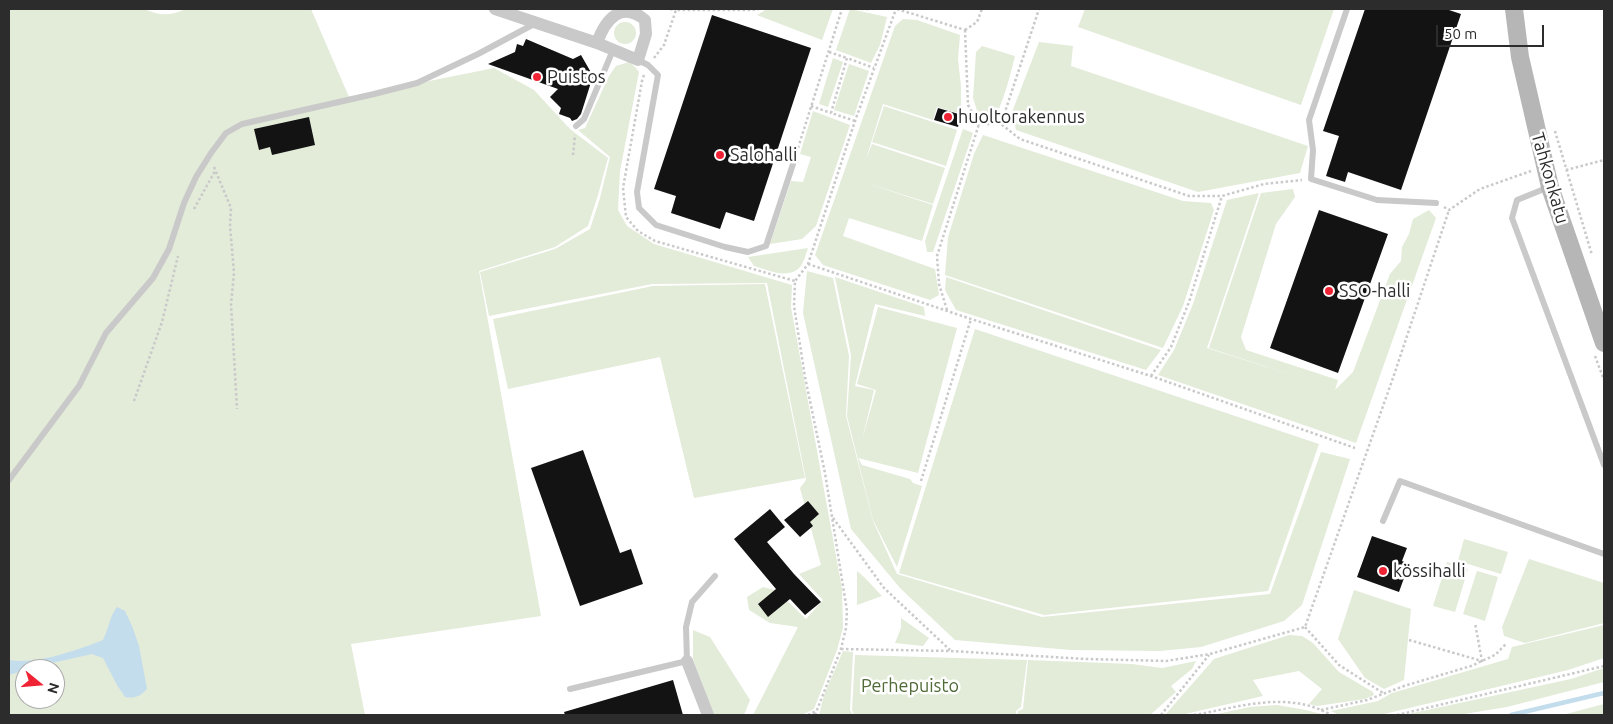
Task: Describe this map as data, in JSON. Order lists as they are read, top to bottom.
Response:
{
  "streets": {
    "street": ["Tahkonkatu"]
  },
  "parks": ["Perhepuisto"],
  "places": [
    "Puistos",
    "huoltorakennus",
    "Salohalli",
    "SSO-halli",
    "kössihalli"
  ],
  "scale_bar": "50 m",
  "north": "right"
}
